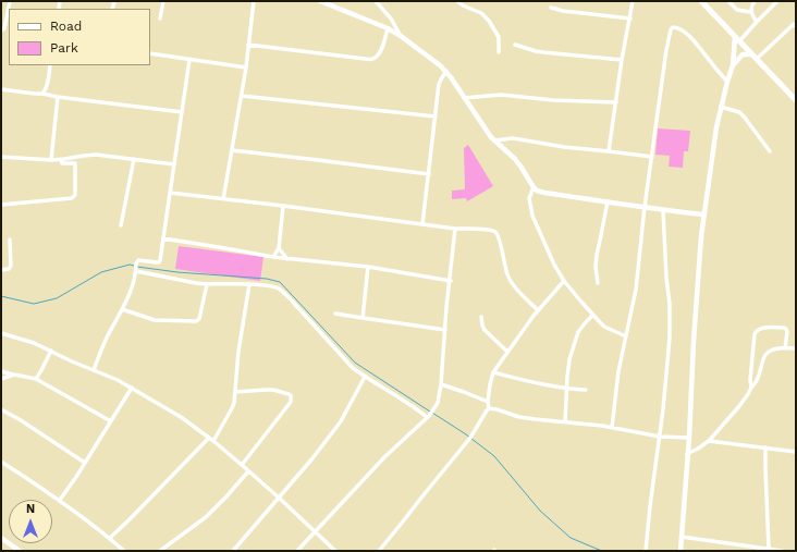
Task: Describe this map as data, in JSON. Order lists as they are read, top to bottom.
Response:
{
  "legend": ["Road", "Park"],
  "north": "top"
}
